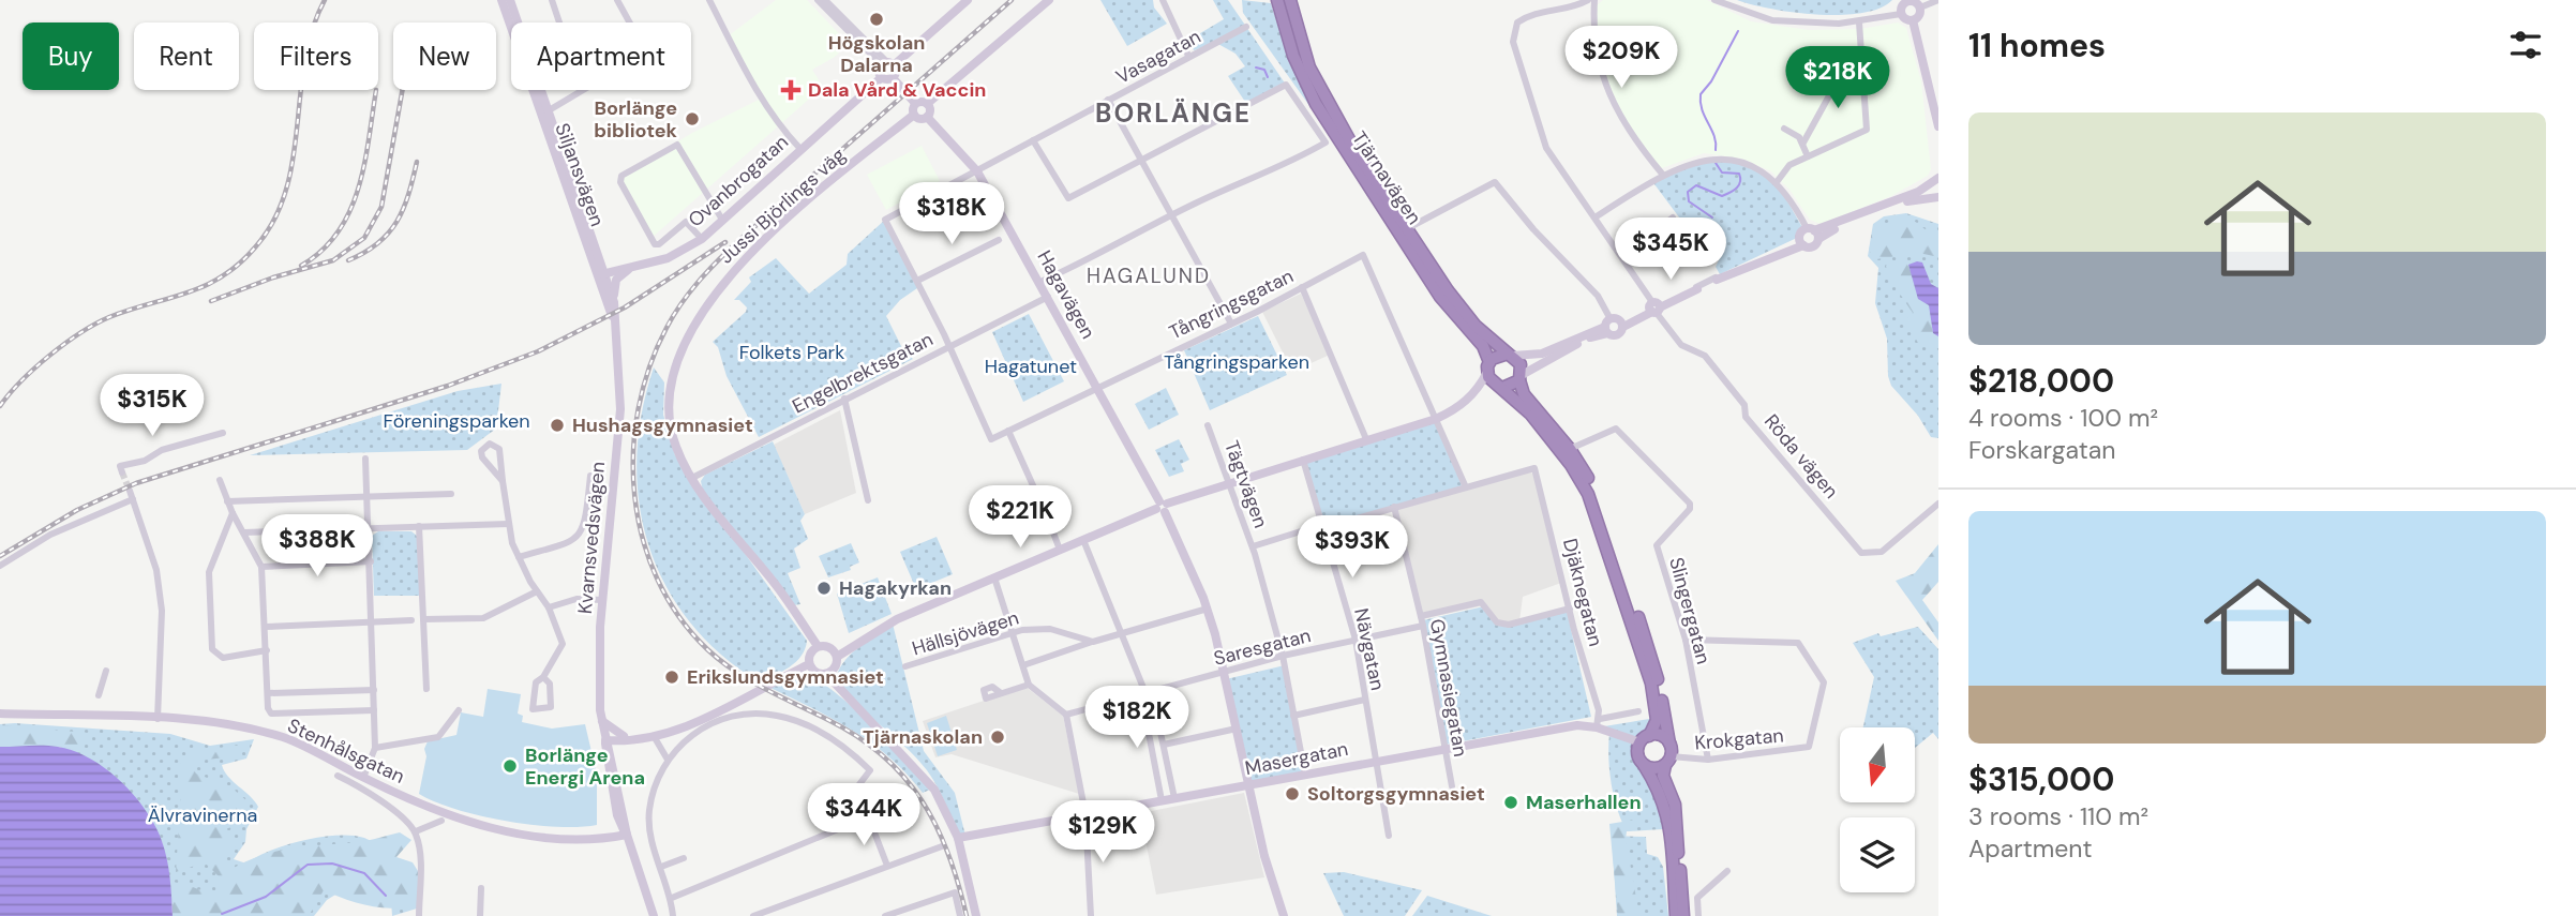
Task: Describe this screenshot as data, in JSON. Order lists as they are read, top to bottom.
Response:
{
  "streets": {
    "highway": ["Tjärnavägen"],
    "street": [
      "Vasagatan",
      "Siljansvägen",
      "Ovanbrogatan",
      "Jussi Björlings väg",
      "Hagavägen",
      "Tångringsgatan",
      "Engelbrektsgatan",
      "Röda vägen",
      "Tägtvägen",
      "Kvarnsvedsvägen",
      "Djäknegatan",
      "Slingergatan",
      "Hällsjövägen",
      "Saresgatan",
      "Nävgatan",
      "Gymnasiegatan",
      "Krokgatan",
      "Stenhålsgatan",
      "Masergatan"
    ]
  },
  "crossings": [
    ["Vasagatan", "Hagavägen"],
    ["Siljansvägen", "Ovanbrogatan"],
    ["Siljansvägen", "Kvarnsvedsvägen"],
    ["Ovanbrogatan", "Kvarnsvedsvägen"],
    ["Jussi Björlings väg", "Hagavägen"],
    ["Jussi Björlings väg", "Engelbrektsgatan"],
    ["Hagavägen", "Tångringsgatan"],
    ["Hagavägen", "Engelbrektsgatan"],
    ["Hagavägen", "Hällsjövägen"],
    ["Hagavägen", "Saresgatan"],
    ["Hagavägen", "Masergatan"],
    ["Tångringsgatan", "Engelbrektsgatan"],
    ["Tägtvägen", "Saresgatan"],
    ["Tägtvägen", "Masergatan"],
    ["Kvarnsvedsvägen", "Stenhålsgatan"],
    ["Djäknegatan", "Masergatan"],
    ["Slingergatan", "Krokgatan"],
    ["Saresgatan", "Nävgatan"],
    ["Saresgatan", "Gymnasiegatan"],
    ["Nävgatan", "Masergatan"],
    ["Gymnasiegatan", "Masergatan"],
    ["Krokgatan", "Masergatan"]
  ],
  "districts": ["BORLÄNGE", "HAGALUND"],
  "parks": [
    "Folkets Park",
    "Tångringsparken",
    "Hagatunet",
    "Föreningsparken",
    "Älvravinerna"
  ],
  "places": {
    "other": [
      "Högskolan Dalarna",
      "Borlänge bibliotek",
      "Hushagsgymnasiet",
      "Hagakyrkan",
      "Erikslundsgymnasiet",
      "Tjärnaskolan",
      "Borlänge Energi Arena",
      "Soltorgsgymnasiet",
      "Maserhallen"
    ],
    "health": ["Dala Vård & Vaccin"]
  },
  "north": "bottom",
  "page": {
    "heading": "11 homes",
    "chip": [
      "Buy",
      "Rent",
      "Filters",
      "New",
      "Apartment"
    ],
    "price": [
      "$209K",
      "$218K",
      "$318K",
      "$345K",
      "$315K",
      "$221K",
      "$388K",
      "$393K",
      "$182K",
      "$344K",
      "$129K"
    ],
    "list": [
      {
        "name": "$218,000",
        "note": "4 rooms · 100 m² · Forskargatan"
      },
      {
        "name": "$315,000",
        "note": "3 rooms · 110 m² · Apartment"
      }
    ]
  }
}
